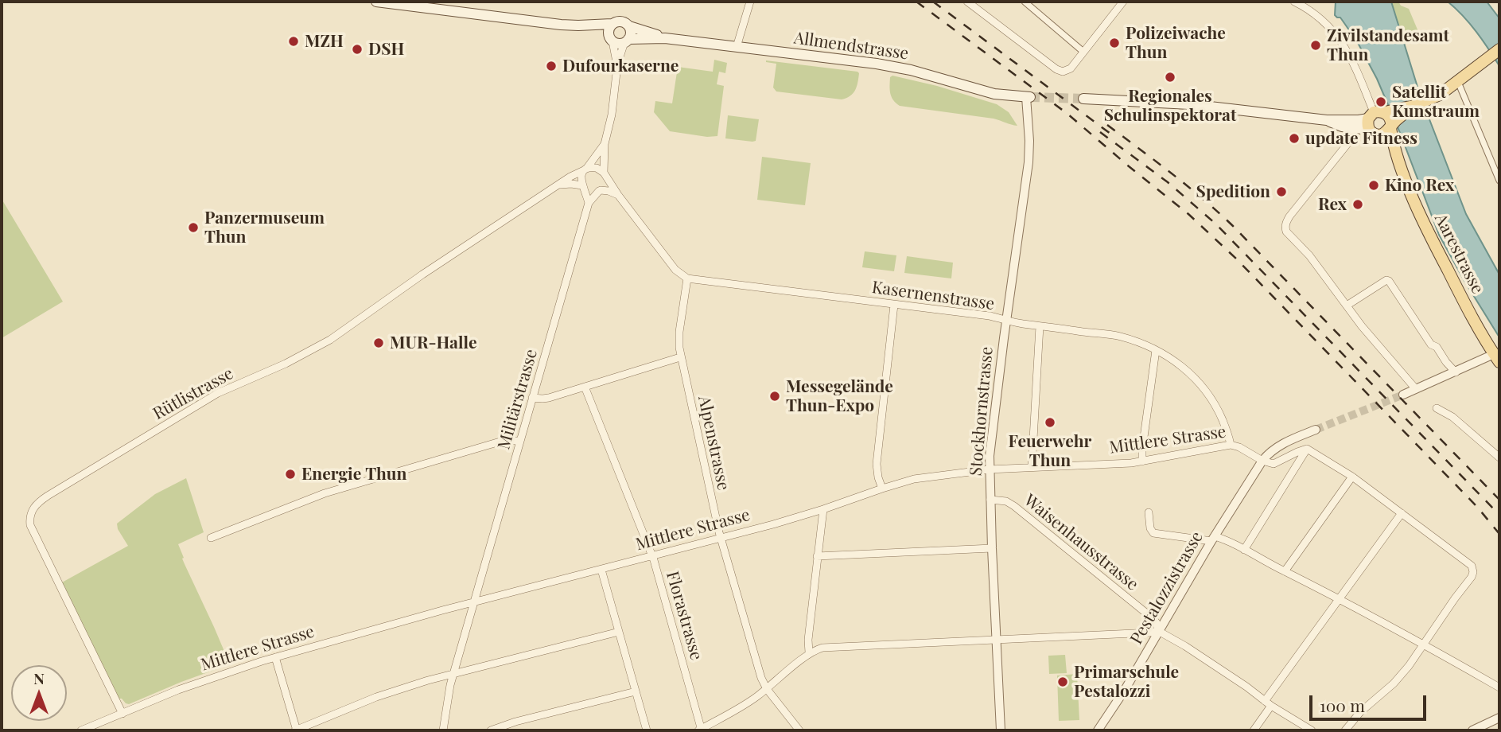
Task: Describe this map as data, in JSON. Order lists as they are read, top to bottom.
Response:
{
  "streets": {
    "main road": ["Allmendstrasse", "Aarestrasse"],
    "street": [
      "Kasernenstrasse",
      "Rütlistrasse",
      "Militärstrasse",
      "Stockhornstrasse",
      "Mittlere Strasse",
      "Alpenstrasse",
      "Waisenhausstrasse",
      "Pestalozzistrasse",
      "Florastrasse"
    ]
  },
  "crossings": [
    ["Allmendstrasse", "Stockhornstrasse"],
    ["Kasernenstrasse", "Stockhornstrasse"],
    ["Kasernenstrasse", "Mittlere Strasse"],
    ["Kasernenstrasse", "Alpenstrasse"],
    ["Rütlistrasse", "Militärstrasse"],
    ["Rütlistrasse", "Mittlere Strasse"],
    ["Militärstrasse", "Mittlere Strasse"],
    ["Stockhornstrasse", "Mittlere Strasse"],
    ["Stockhornstrasse", "Waisenhausstrasse"],
    ["Mittlere Strasse", "Alpenstrasse"],
    ["Mittlere Strasse", "Pestalozzistrasse"],
    ["Mittlere Strasse", "Florastrasse"],
    ["Waisenhausstrasse", "Pestalozzistrasse"]
  ],
  "places": [
    "MZH",
    "Polizeiwache Thun",
    "Zivilstandesamt Thun",
    "DSH",
    "Dufourkaserne",
    "Regionales Schulinspektorat",
    "Satellit Kunstraum",
    "update Fitness",
    "Kino Rex",
    "Spedition",
    "Rex",
    "Panzermuseum Thun",
    "MUR-Halle",
    "Messegelände Thun-Expo",
    "Feuerwehr Thun",
    "Energie Thun",
    "Primarschule Pestalozzi"
  ],
  "scale_bar": "100 m",
  "north": "top"
}
